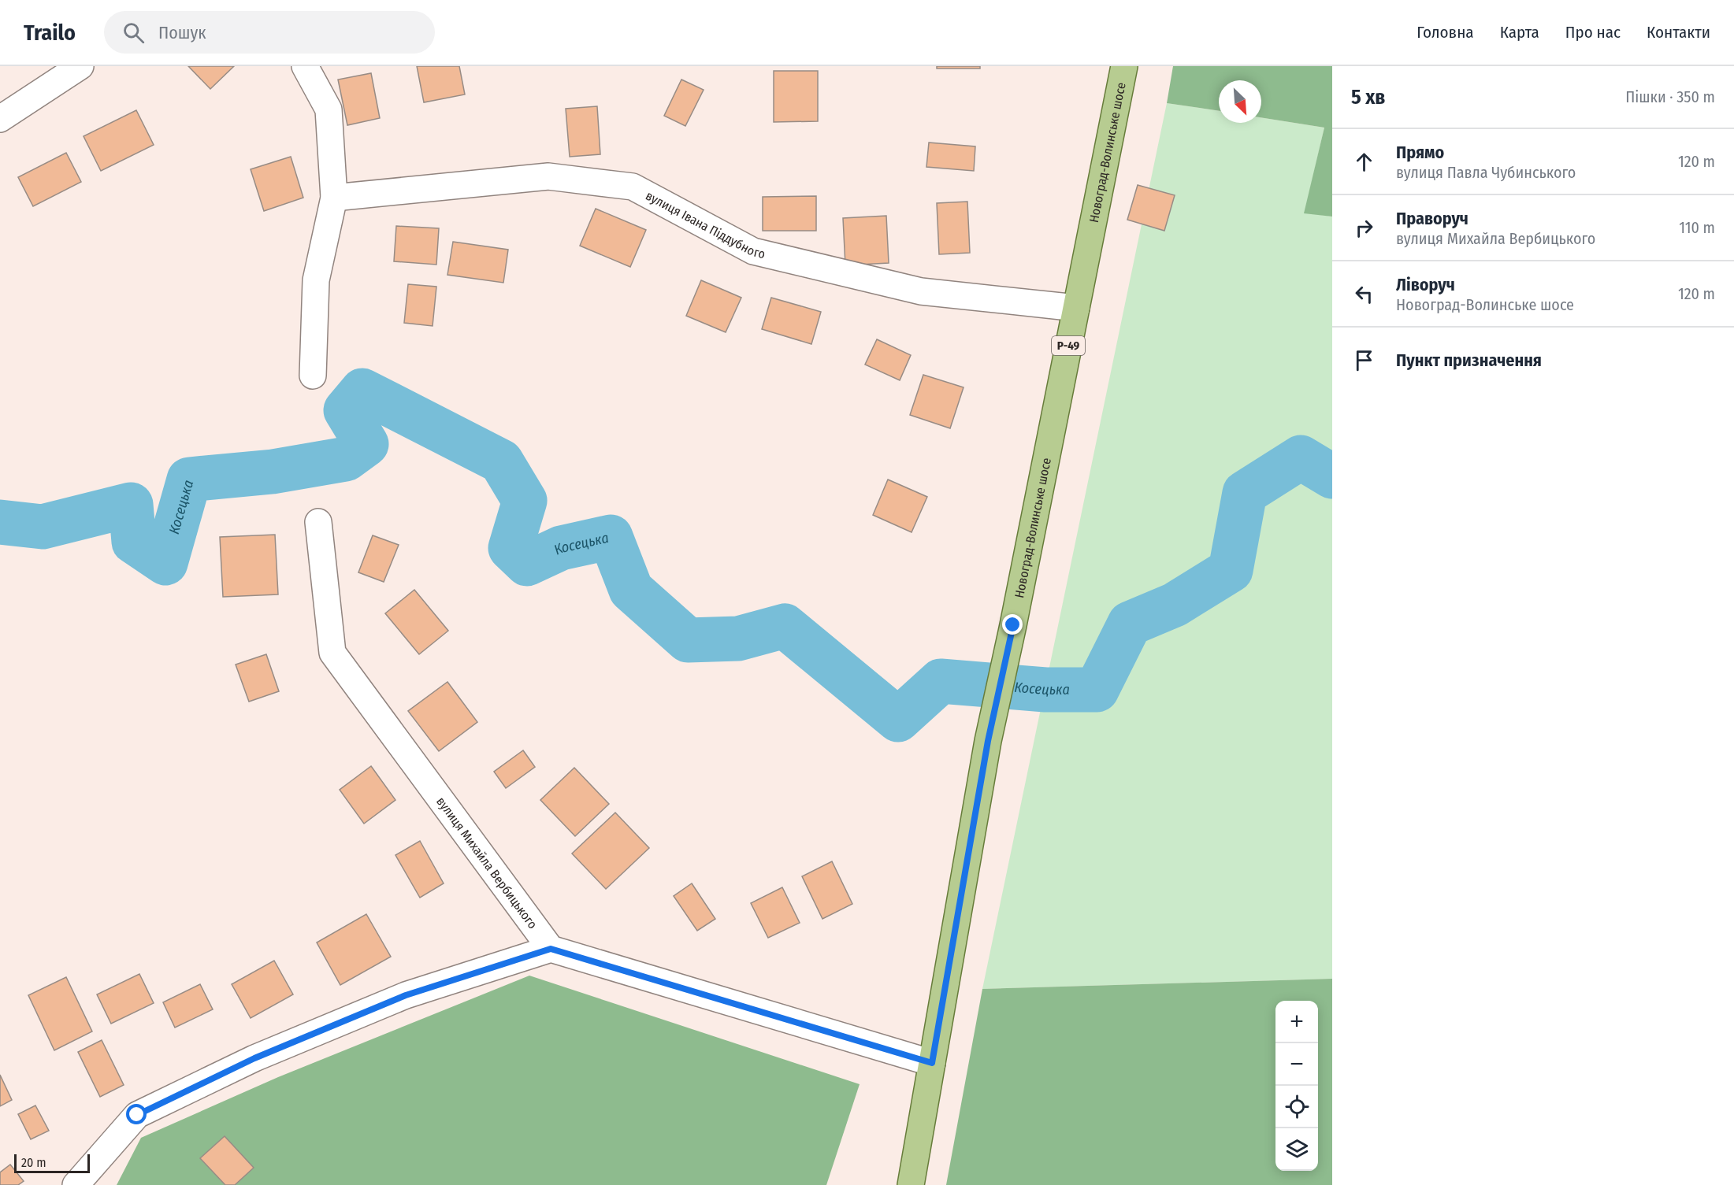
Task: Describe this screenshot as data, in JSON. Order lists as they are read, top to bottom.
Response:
{
  "streets": {
    "main road": ["Новоград-Волинське шосе", "Р-49"],
    "street": ["вулиця Івана Піддубного", "вулиця Михайла Вербицького"]
  },
  "crossings": [
    ["Новоград-Волинське шосе", "вулиця Івана Піддубного"]
  ],
  "water": ["Косецька"],
  "scale_bar": "20 m",
  "north": "bottom right",
  "page": {
    "header": "Trailo",
    "search": "Пошук",
    "nav": [
      "Головна",
      "Карта",
      "Про нас",
      "Контакти"
    ],
    "heading": ["5 хв", "Пішки · 350 m"],
    "list": [
      ["Прямо", "вулиця Павла Чубинського", "120 m"],
      ["Праворуч", "вулиця Михайла Вербицького", "110 m"],
      ["Ліворуч", "Новоград-Волинське шосе", "120 m"],
      "Пункт призначення"
    ],
    "map_buttons": ["+", "−"],
    "scale": "20 m"
  }
}
